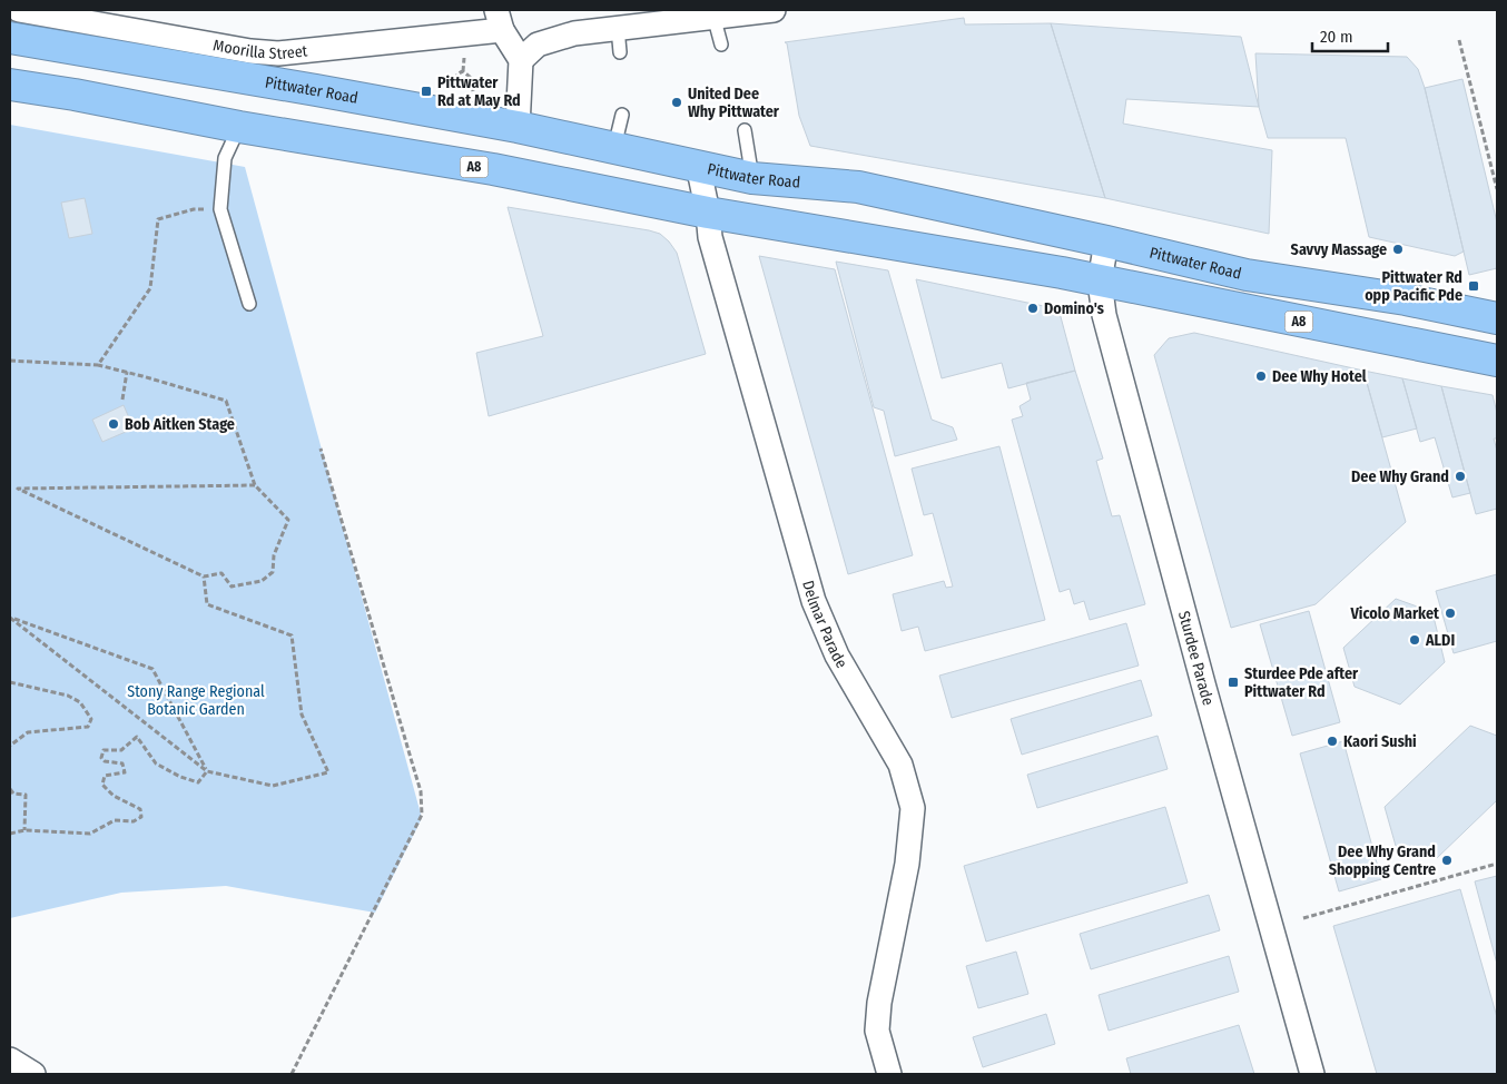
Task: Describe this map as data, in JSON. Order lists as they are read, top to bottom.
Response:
{
  "streets": {
    "highway": ["Pittwater Road", "A8"],
    "street": ["Moorilla Street", "Delmar Parade", "Sturdee Parade"]
  },
  "crossings": [
    ["Pittwater Road", "Delmar Parade"],
    ["Pittwater Road", "Sturdee Parade"],
    ["A8", "Delmar Parade"],
    ["A8", "Sturdee Parade"]
  ],
  "parks": ["Stony Range Regional Botanic Garden"],
  "places": {
    "transit": ["Pittwater Rd at May Rd", "Pittwater Rd opp Pacific Pde", "Sturdee Pde after Pittwater Rd"],
    "other": [
      "United Dee Why Pittwater",
      "Savvy Massage",
      "Domino's",
      "Dee Why Hotel",
      "Bob Aitken Stage",
      "Dee Why Grand",
      "Vicolo Market",
      "ALDI",
      "Kaori Sushi",
      "Dee Why Grand Shopping Centre"
    ]
  },
  "scale_bar": "20 m"
}
